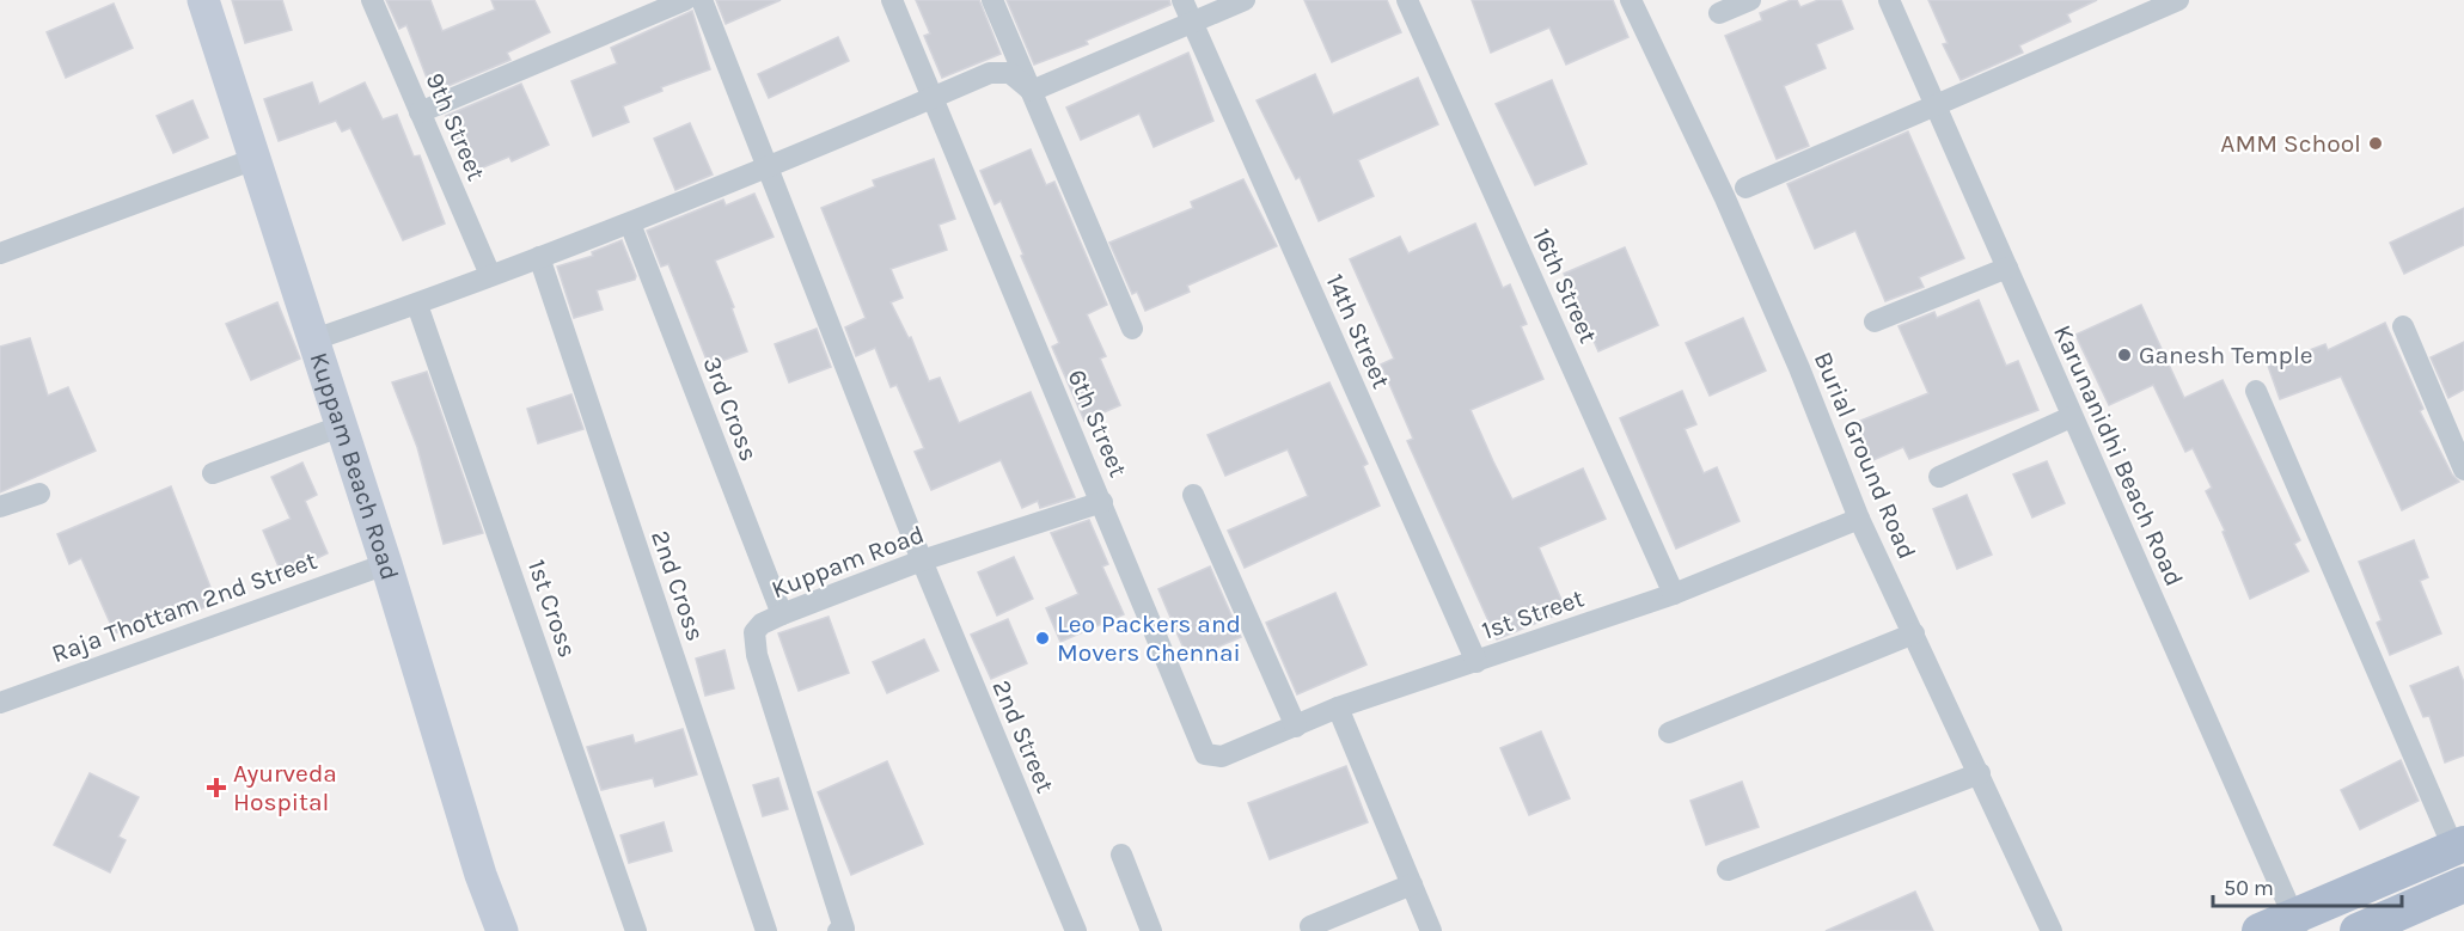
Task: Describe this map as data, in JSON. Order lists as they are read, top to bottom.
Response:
{
  "streets": {
    "street": [
      "9th Street",
      "16th Street",
      "14th Street",
      "3rd Cross",
      "6th Street",
      "Burial Ground Road",
      "Karunanidhi Beach Road",
      "Kuppam Beach Road",
      "Kuppam Road",
      "2nd Cross",
      "Raja Thottam 2nd Street",
      "1st Cross",
      "1st Street",
      "2nd Street"
    ]
  },
  "crossings": [
    ["16th Street", "1st Street"],
    ["14th Street", "1st Street"],
    ["3rd Cross", "Kuppam Road"],
    ["6th Street", "Kuppam Road"],
    ["6th Street", "1st Street"],
    ["Burial Ground Road", "1st Street"],
    ["Kuppam Beach Road", "Raja Thottam 2nd Street"],
    ["Kuppam Road", "2nd Street"]
  ],
  "places": {
    "other": ["AMM School", "Ganesh Temple", "Leo Packers and Movers Chennai"],
    "health": ["Ayurveda Hospital"]
  },
  "scale_bar": "50 m"
}
